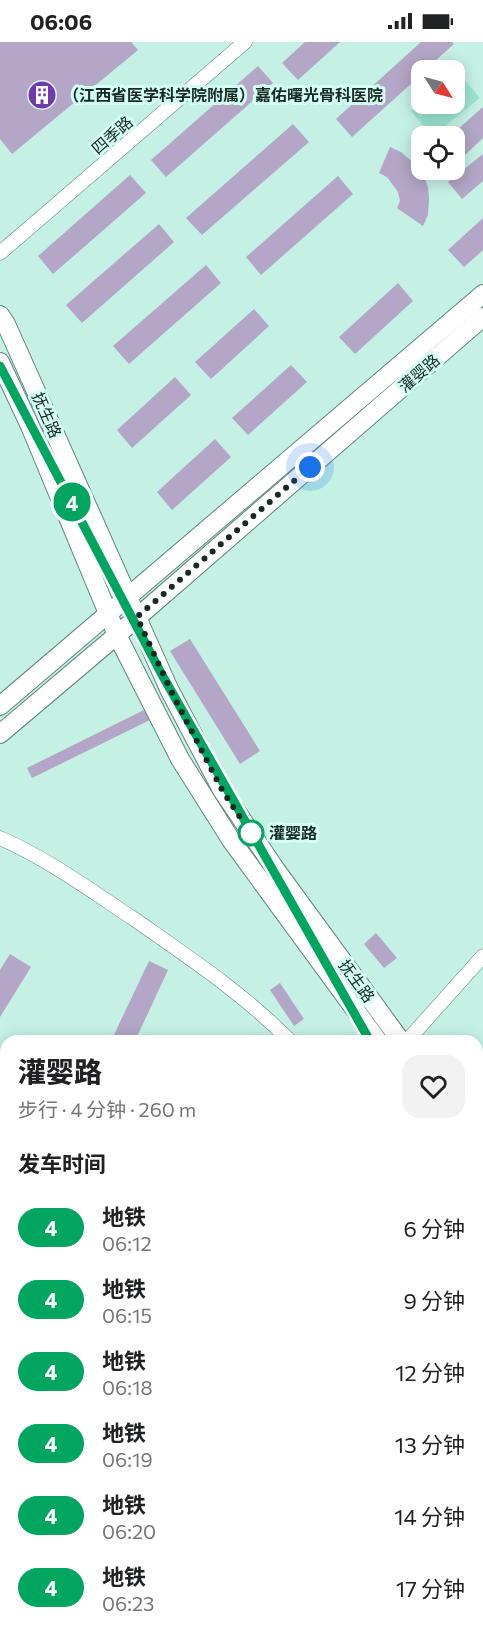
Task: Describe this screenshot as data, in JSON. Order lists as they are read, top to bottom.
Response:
{
  "streets": {
    "main road": ["灌婴路", "抚生路"],
    "street": ["四季路"]
  },
  "crossings": [
    ["灌婴路", "抚生路"]
  ],
  "places": {
    "building": ["（江西省医学科学院附属）嘉佑曙光骨科医院"],
    "other": ["灌婴路"]
  },
  "lines": ["metro line 4"],
  "north": "bottom right",
  "page": {
    "status": "06:06",
    "on_map": "4",
    "heading": [
      ["灌婴路", "步行 · 4 分钟 · 260 m"],
      "发车时间"
    ],
    "list": [
      {
        "mark": "4",
        "name": "地铁",
        "note": "06:12",
        "value": "6 分钟"
      },
      {
        "mark": "4",
        "name": "地铁",
        "note": "06:15",
        "value": "9 分钟"
      },
      {
        "mark": "4",
        "name": "地铁",
        "note": "06:18",
        "value": "12 分钟"
      },
      {
        "mark": "4",
        "name": "地铁",
        "note": "06:19",
        "value": "13 分钟"
      },
      {
        "mark": "4",
        "name": "地铁",
        "note": "06:20",
        "value": "14 分钟"
      },
      {
        "mark": "4",
        "name": "地铁",
        "note": "06:23",
        "value": "17 分钟"
      }
    ]
  }
}
